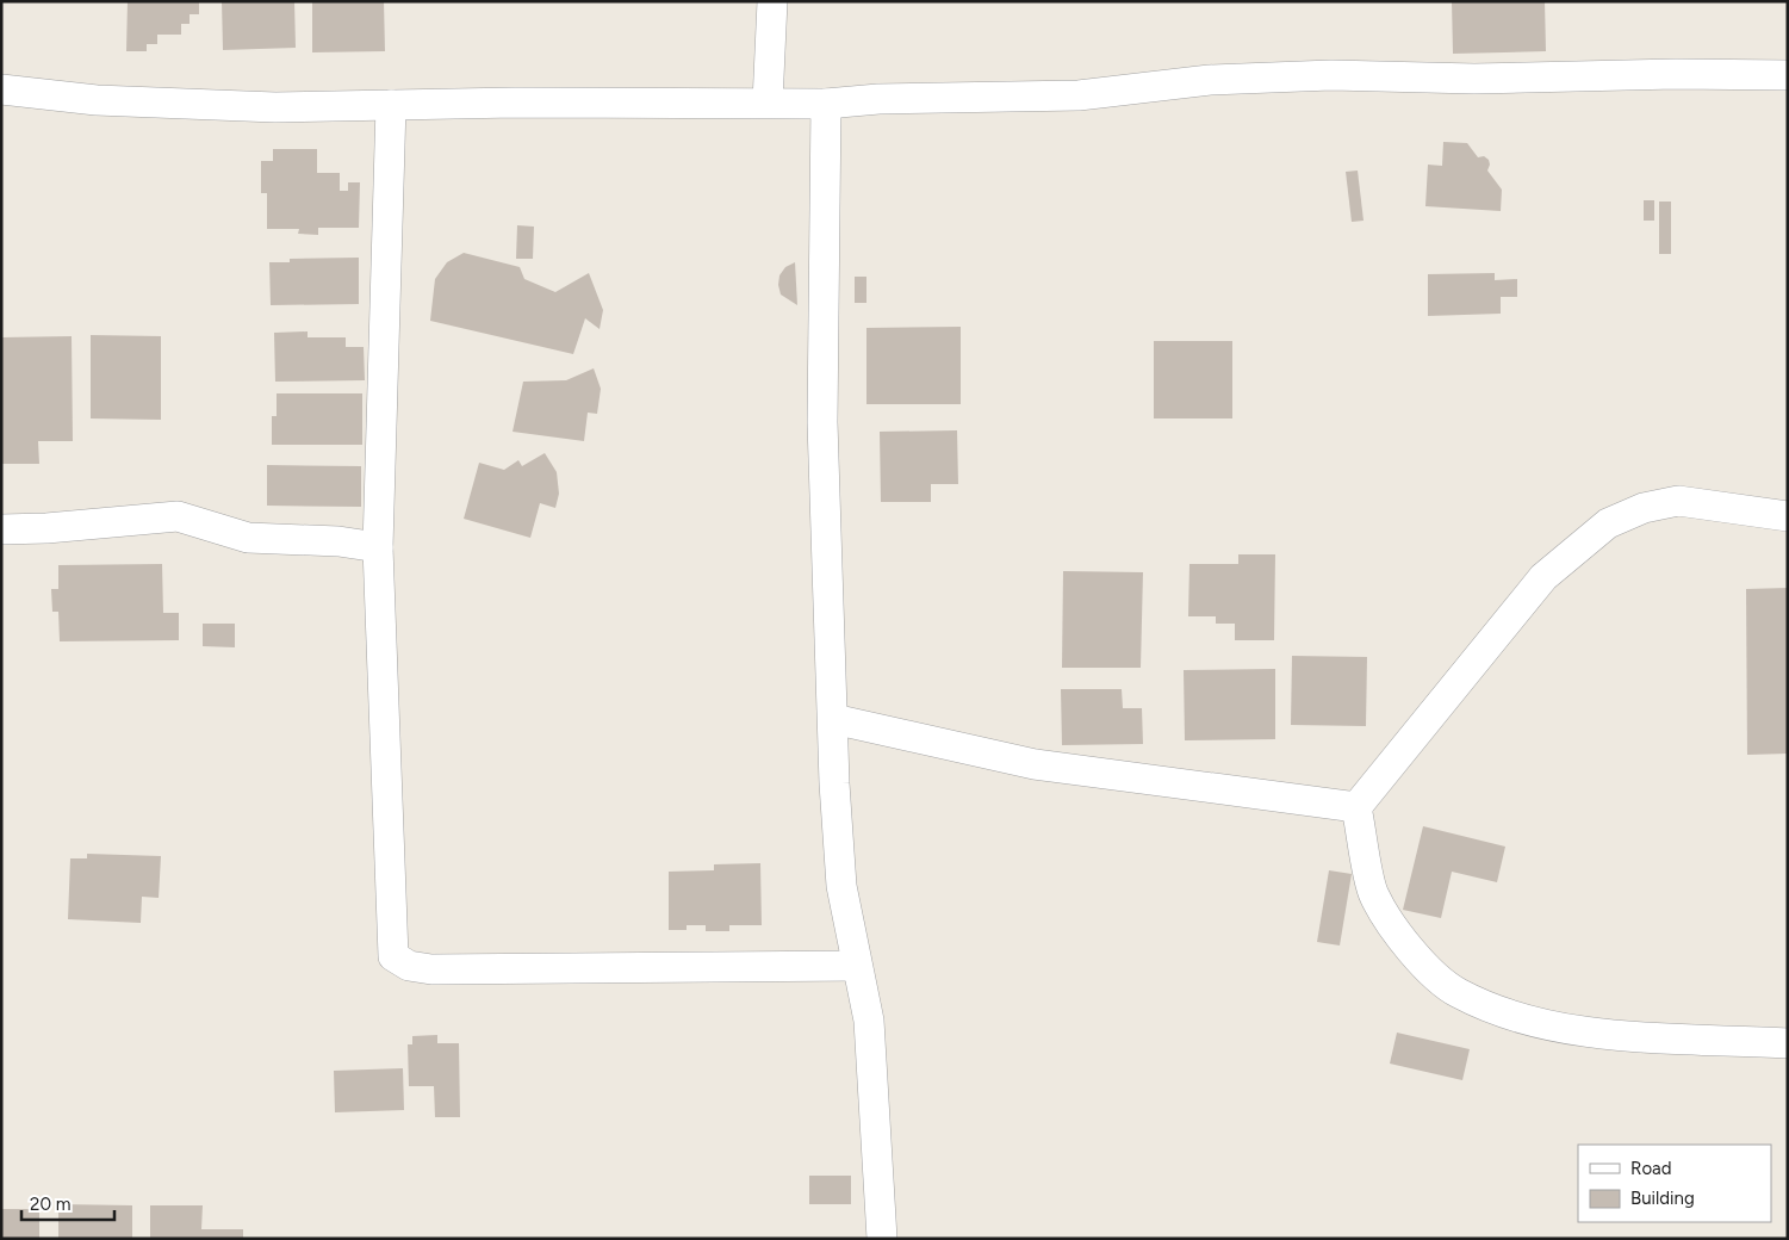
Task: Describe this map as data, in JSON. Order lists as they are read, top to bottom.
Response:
{
  "legend": ["Road", "Building"],
  "scale_bar": "20 m"
}
